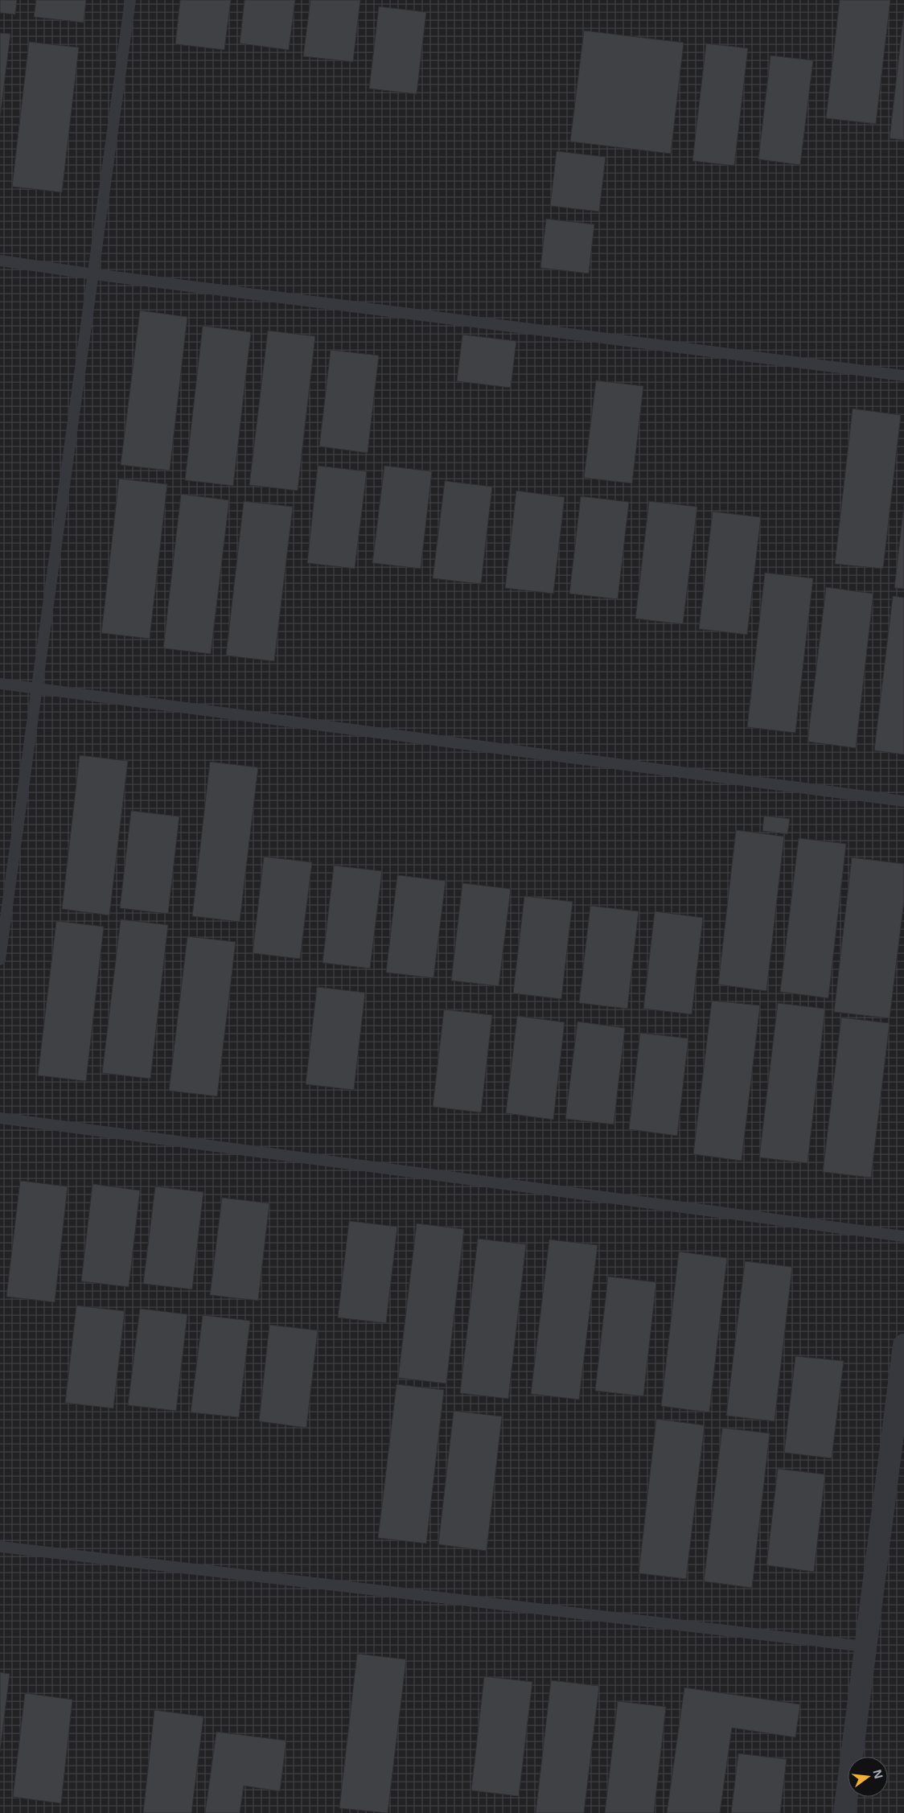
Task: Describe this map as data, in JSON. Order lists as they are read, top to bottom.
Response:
{
  "north": "right"
}
